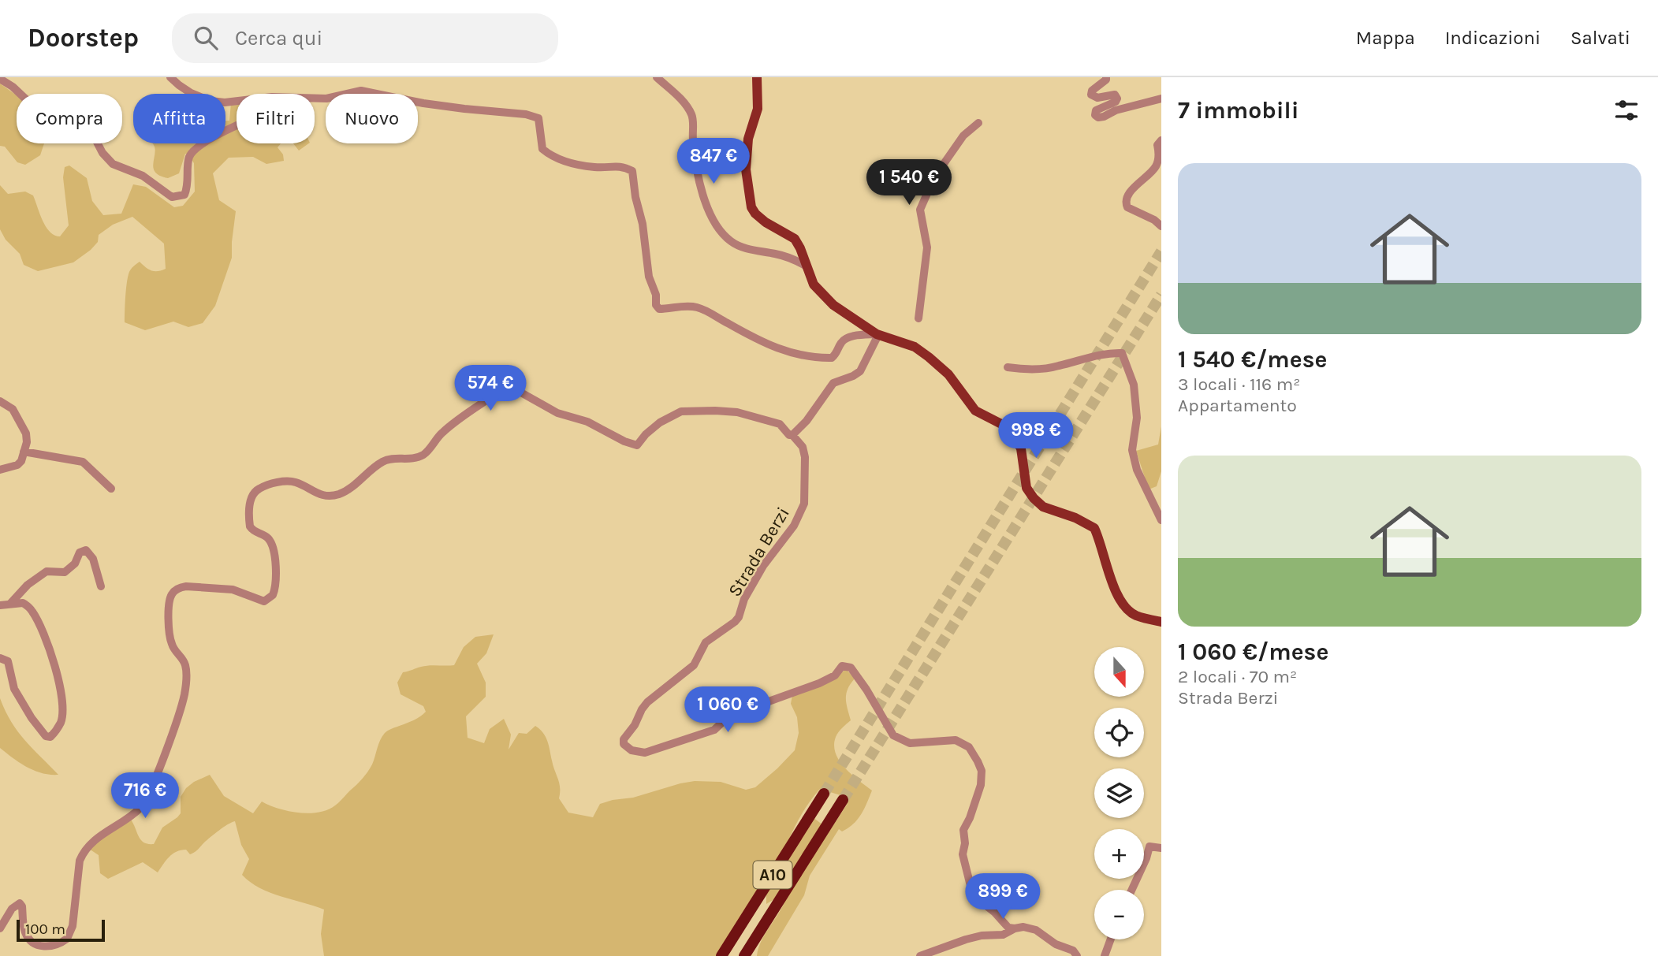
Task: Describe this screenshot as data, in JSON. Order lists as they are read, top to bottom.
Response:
{
  "streets": {
    "highway": ["A10"],
    "street": ["Strada Berzi"]
  },
  "scale_bar": "100 m",
  "north": "bottom",
  "page": {
    "header": "Doorstep",
    "search": "Cerca qui",
    "nav": ["Mappa", "Indicazioni", "Salvati"],
    "heading": "7 immobili",
    "chip": [
      "Compra",
      "Affitta",
      "Filtri",
      "Nuovo"
    ],
    "price": [
      "847 €",
      "1 540 €",
      "574 €",
      "998 €",
      "1 060 €",
      "716 €",
      "899 €"
    ],
    "list": [
      {
        "name": "1 540 €/mese",
        "note": "3 locali · 116 m² · Appartamento"
      },
      {
        "name": "1 060 €/mese",
        "note": "2 locali · 70 m² · Strada Berzi"
      }
    ],
    "map_buttons": ["+", "−"],
    "scale": "100 m"
  }
}
